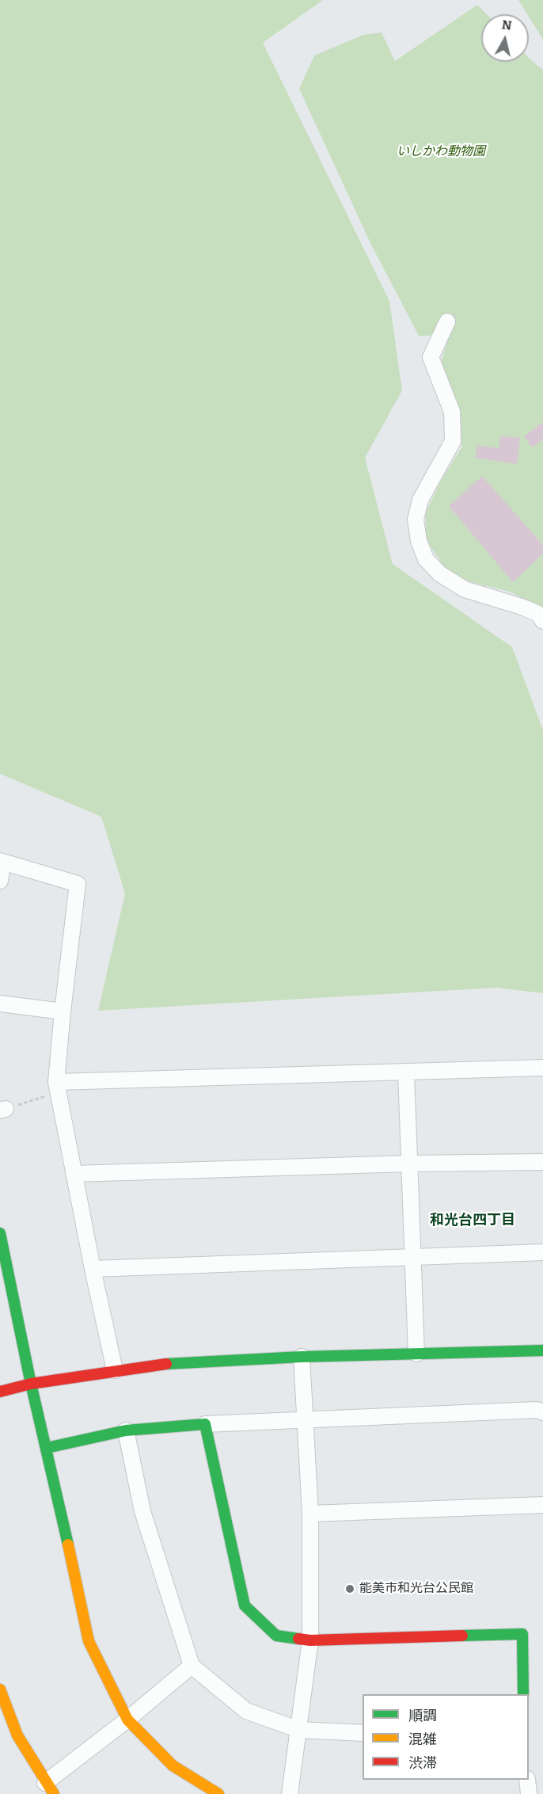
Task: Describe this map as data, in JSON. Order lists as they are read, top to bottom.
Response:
{
  "districts": ["和光台四丁目"],
  "parks": ["いしかわ動物園"],
  "places": ["能美市和光台公民館"],
  "legend": ["順調", "混雑", "渋滞"],
  "north": "top"
}
